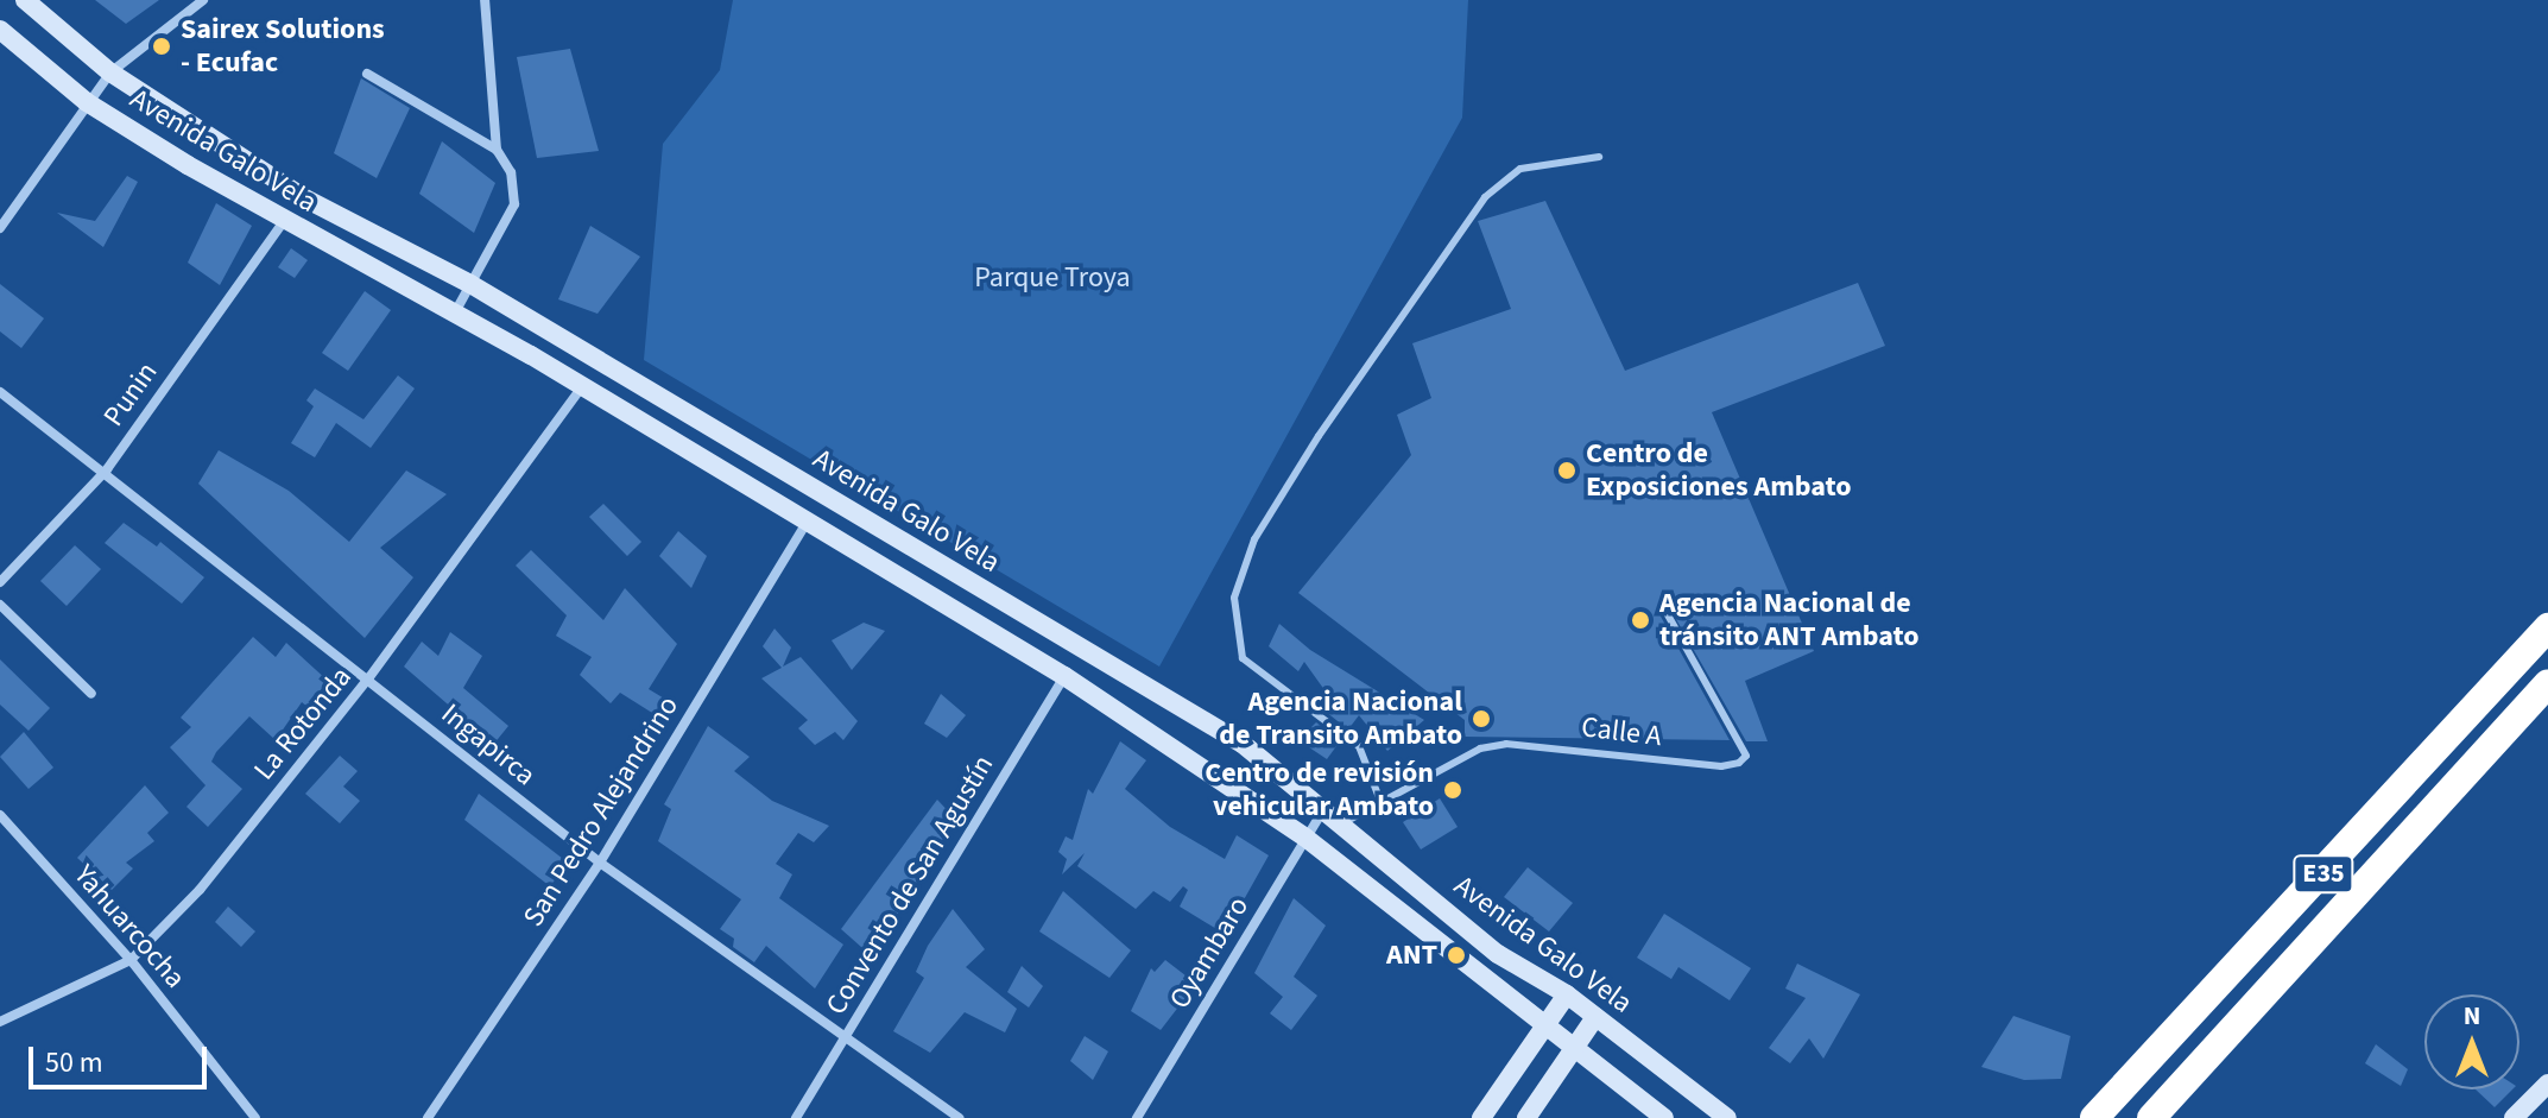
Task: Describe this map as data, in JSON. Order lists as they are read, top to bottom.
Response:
{
  "streets": {
    "highway": ["E35"],
    "main road": ["Avenida Galo Vela"],
    "street": [
      "Punin",
      "La Rotonda",
      "Ingapirca",
      "San Pedro Alejandrino",
      "Convento de San Agustín",
      "Yahuarcocha",
      "Oyambaro"
    ],
    "lane": ["Calle A"]
  },
  "crossings": [
    ["Avenida Galo Vela", "Punin"],
    ["Avenida Galo Vela", "La Rotonda"],
    ["Avenida Galo Vela", "Calle A"],
    ["Avenida Galo Vela", "San Pedro Alejandrino"],
    ["Avenida Galo Vela", "Convento de San Agustín"],
    ["Avenida Galo Vela", "Oyambaro"],
    ["Punin", "Ingapirca"],
    ["La Rotonda", "Ingapirca"],
    ["La Rotonda", "Yahuarcocha"],
    ["Ingapirca", "San Pedro Alejandrino"],
    ["Ingapirca", "Convento de San Agustín"]
  ],
  "parks": ["Parque Troya"],
  "places": [
    "Sairex Solutions - Ecufac",
    "Centro de Exposiciones Ambato",
    "Agencia Nacional de tránsito ANT Ambato",
    "Agencia Nacional de Transito Ambato",
    "Centro de revisión vehicular Ambato",
    "ANT"
  ],
  "scale_bar": "50 m",
  "north": "top"
}
